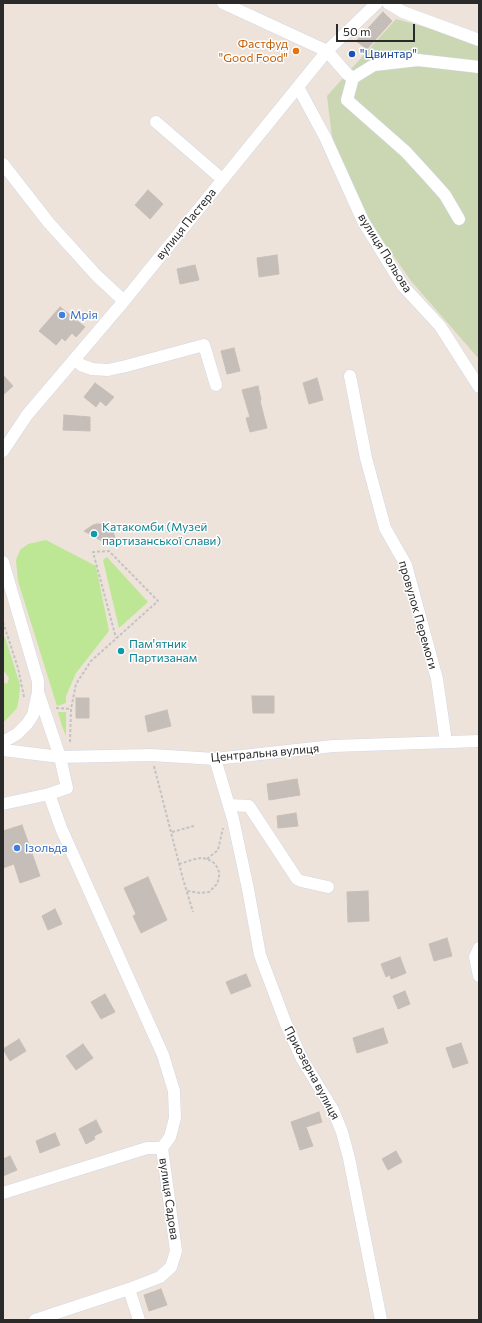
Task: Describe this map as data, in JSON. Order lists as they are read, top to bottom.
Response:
{
  "streets": {
    "street": [
      "вулиця Пастера",
      "вулиця Польова",
      "провулок Перемоги",
      "Центральна вулиця",
      "Приозерна вулиця",
      "вулиця Садова"
    ]
  },
  "crossings": [
    ["вулиця Пастера", "вулиця Польова"],
    ["провулок Перемоги", "Центральна вулиця"],
    ["Центральна вулиця", "Приозерна вулиця"]
  ],
  "places": [
    "Фастфуд \"Good Food\"",
    "\"Цвинтар\"",
    "Мрія",
    "Катакомби (Музей партизанської слави)",
    "Пам'ятник Партизанам",
    "Ізольда"
  ],
  "scale_bar": "50 m"
}
